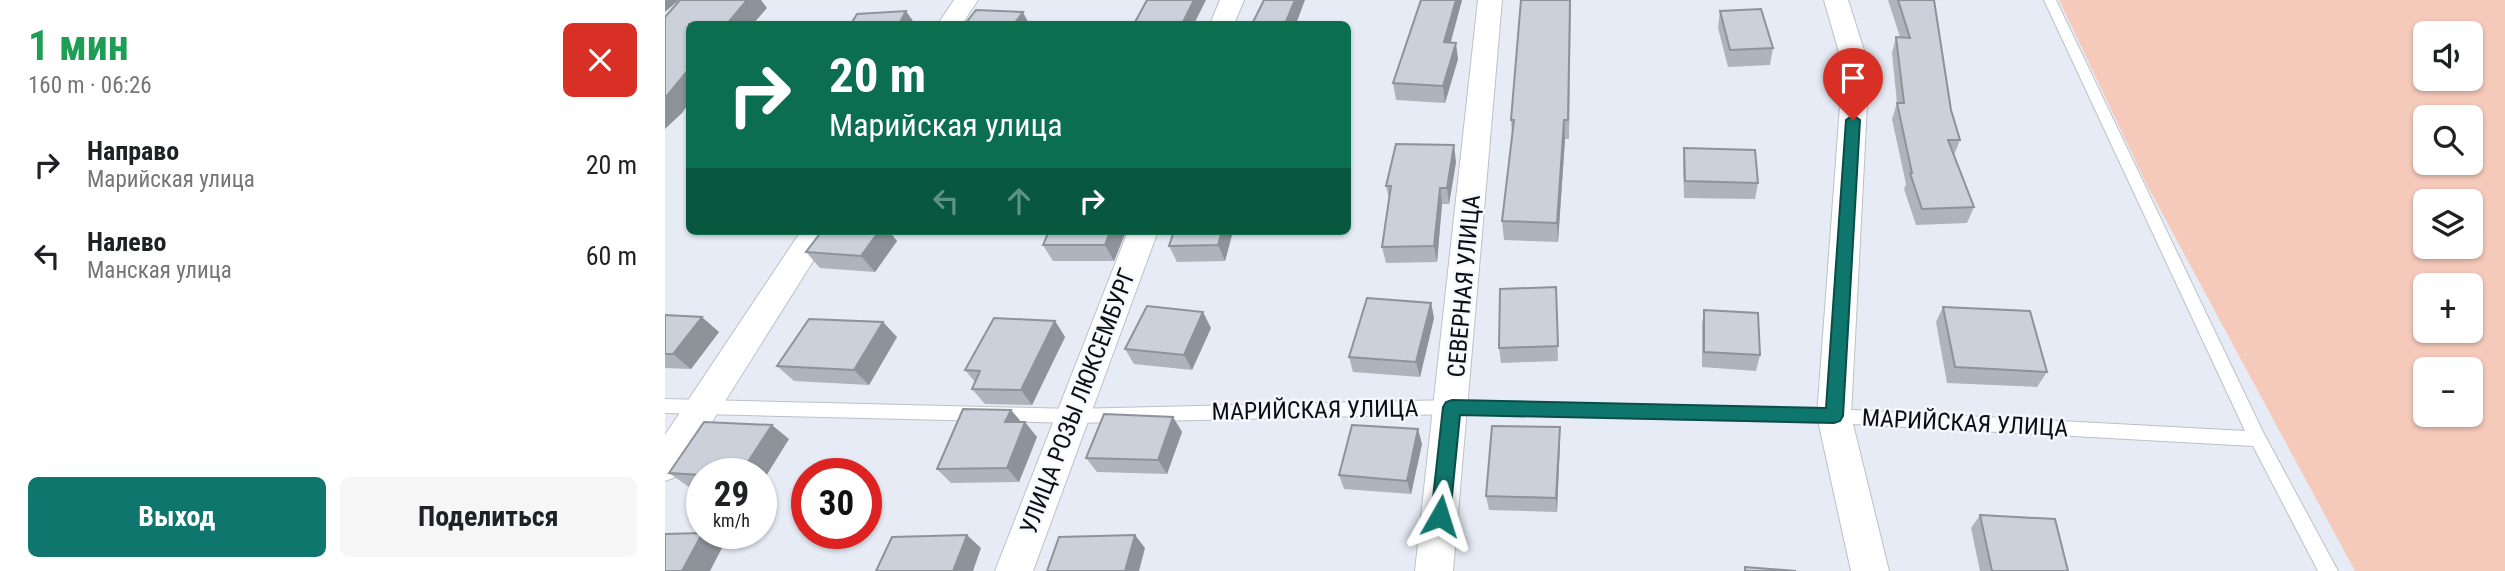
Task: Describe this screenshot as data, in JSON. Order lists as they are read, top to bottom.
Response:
{
  "streets": {
    "street": ["СЕВЕРНАЯ УЛИЦА", "УЛИЦА РОЗЫ ЛЮКСЕМБУРГ"],
    "lane": ["МАРИЙСКАЯ УЛИЦА"]
  },
  "crossings": [
    ["СЕВЕРНАЯ УЛИЦА", "МАРИЙСКАЯ УЛИЦА"],
    ["УЛИЦА РОЗЫ ЛЮКСЕМБУРГ", "МАРИЙСКАЯ УЛИЦА"]
  ],
  "page": {
    "heading": ["1 мин", "160 m · 06:26"],
    "map_buttons": ["+", "−"],
    "turn": ["20 m", "Марийская улица"],
    "list": [
      {
        "name": "Направо",
        "note": "Марийская улица",
        "value": "20 m"
      },
      {
        "name": "Налево",
        "note": "Манская улица",
        "value": "60 m"
      }
    ],
    "speed": "29 km/h",
    "limit": "30",
    "buttons": ["Выход", "Поделиться"]
  }
}
